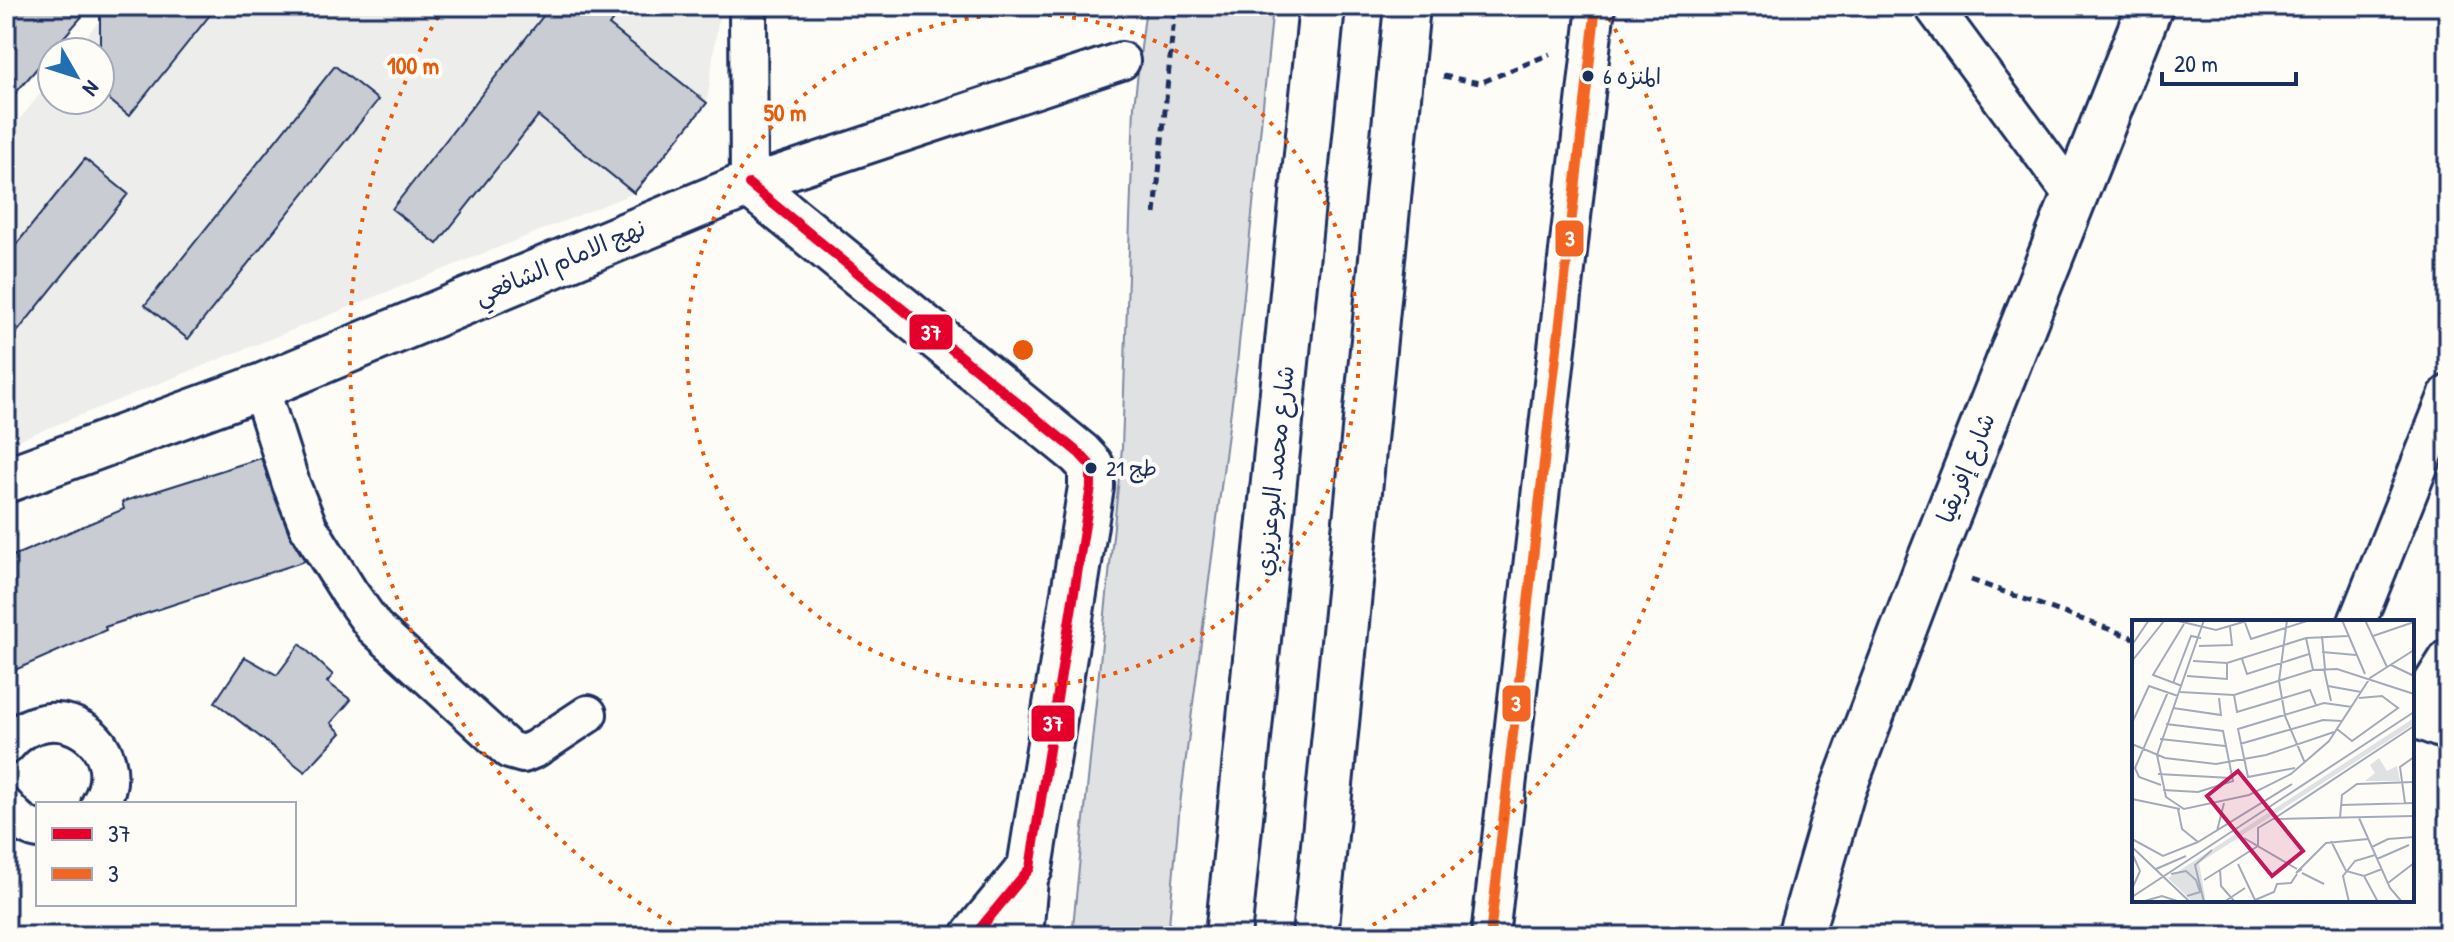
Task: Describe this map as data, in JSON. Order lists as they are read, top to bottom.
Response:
{
  "streets": {
    "main road": ["نهج الامام الشافعي", "شارع إفريقيا", "شارع محمد البوعزيزي"]
  },
  "places": ["المنزه 6", "طج 21"],
  "lines": ["transit line 3", "transit line 37"],
  "legend": ["37", "3"],
  "scale_bar": "20 m",
  "north": "bottom right",
  "rings": ["100 m", "50 m"]
}
